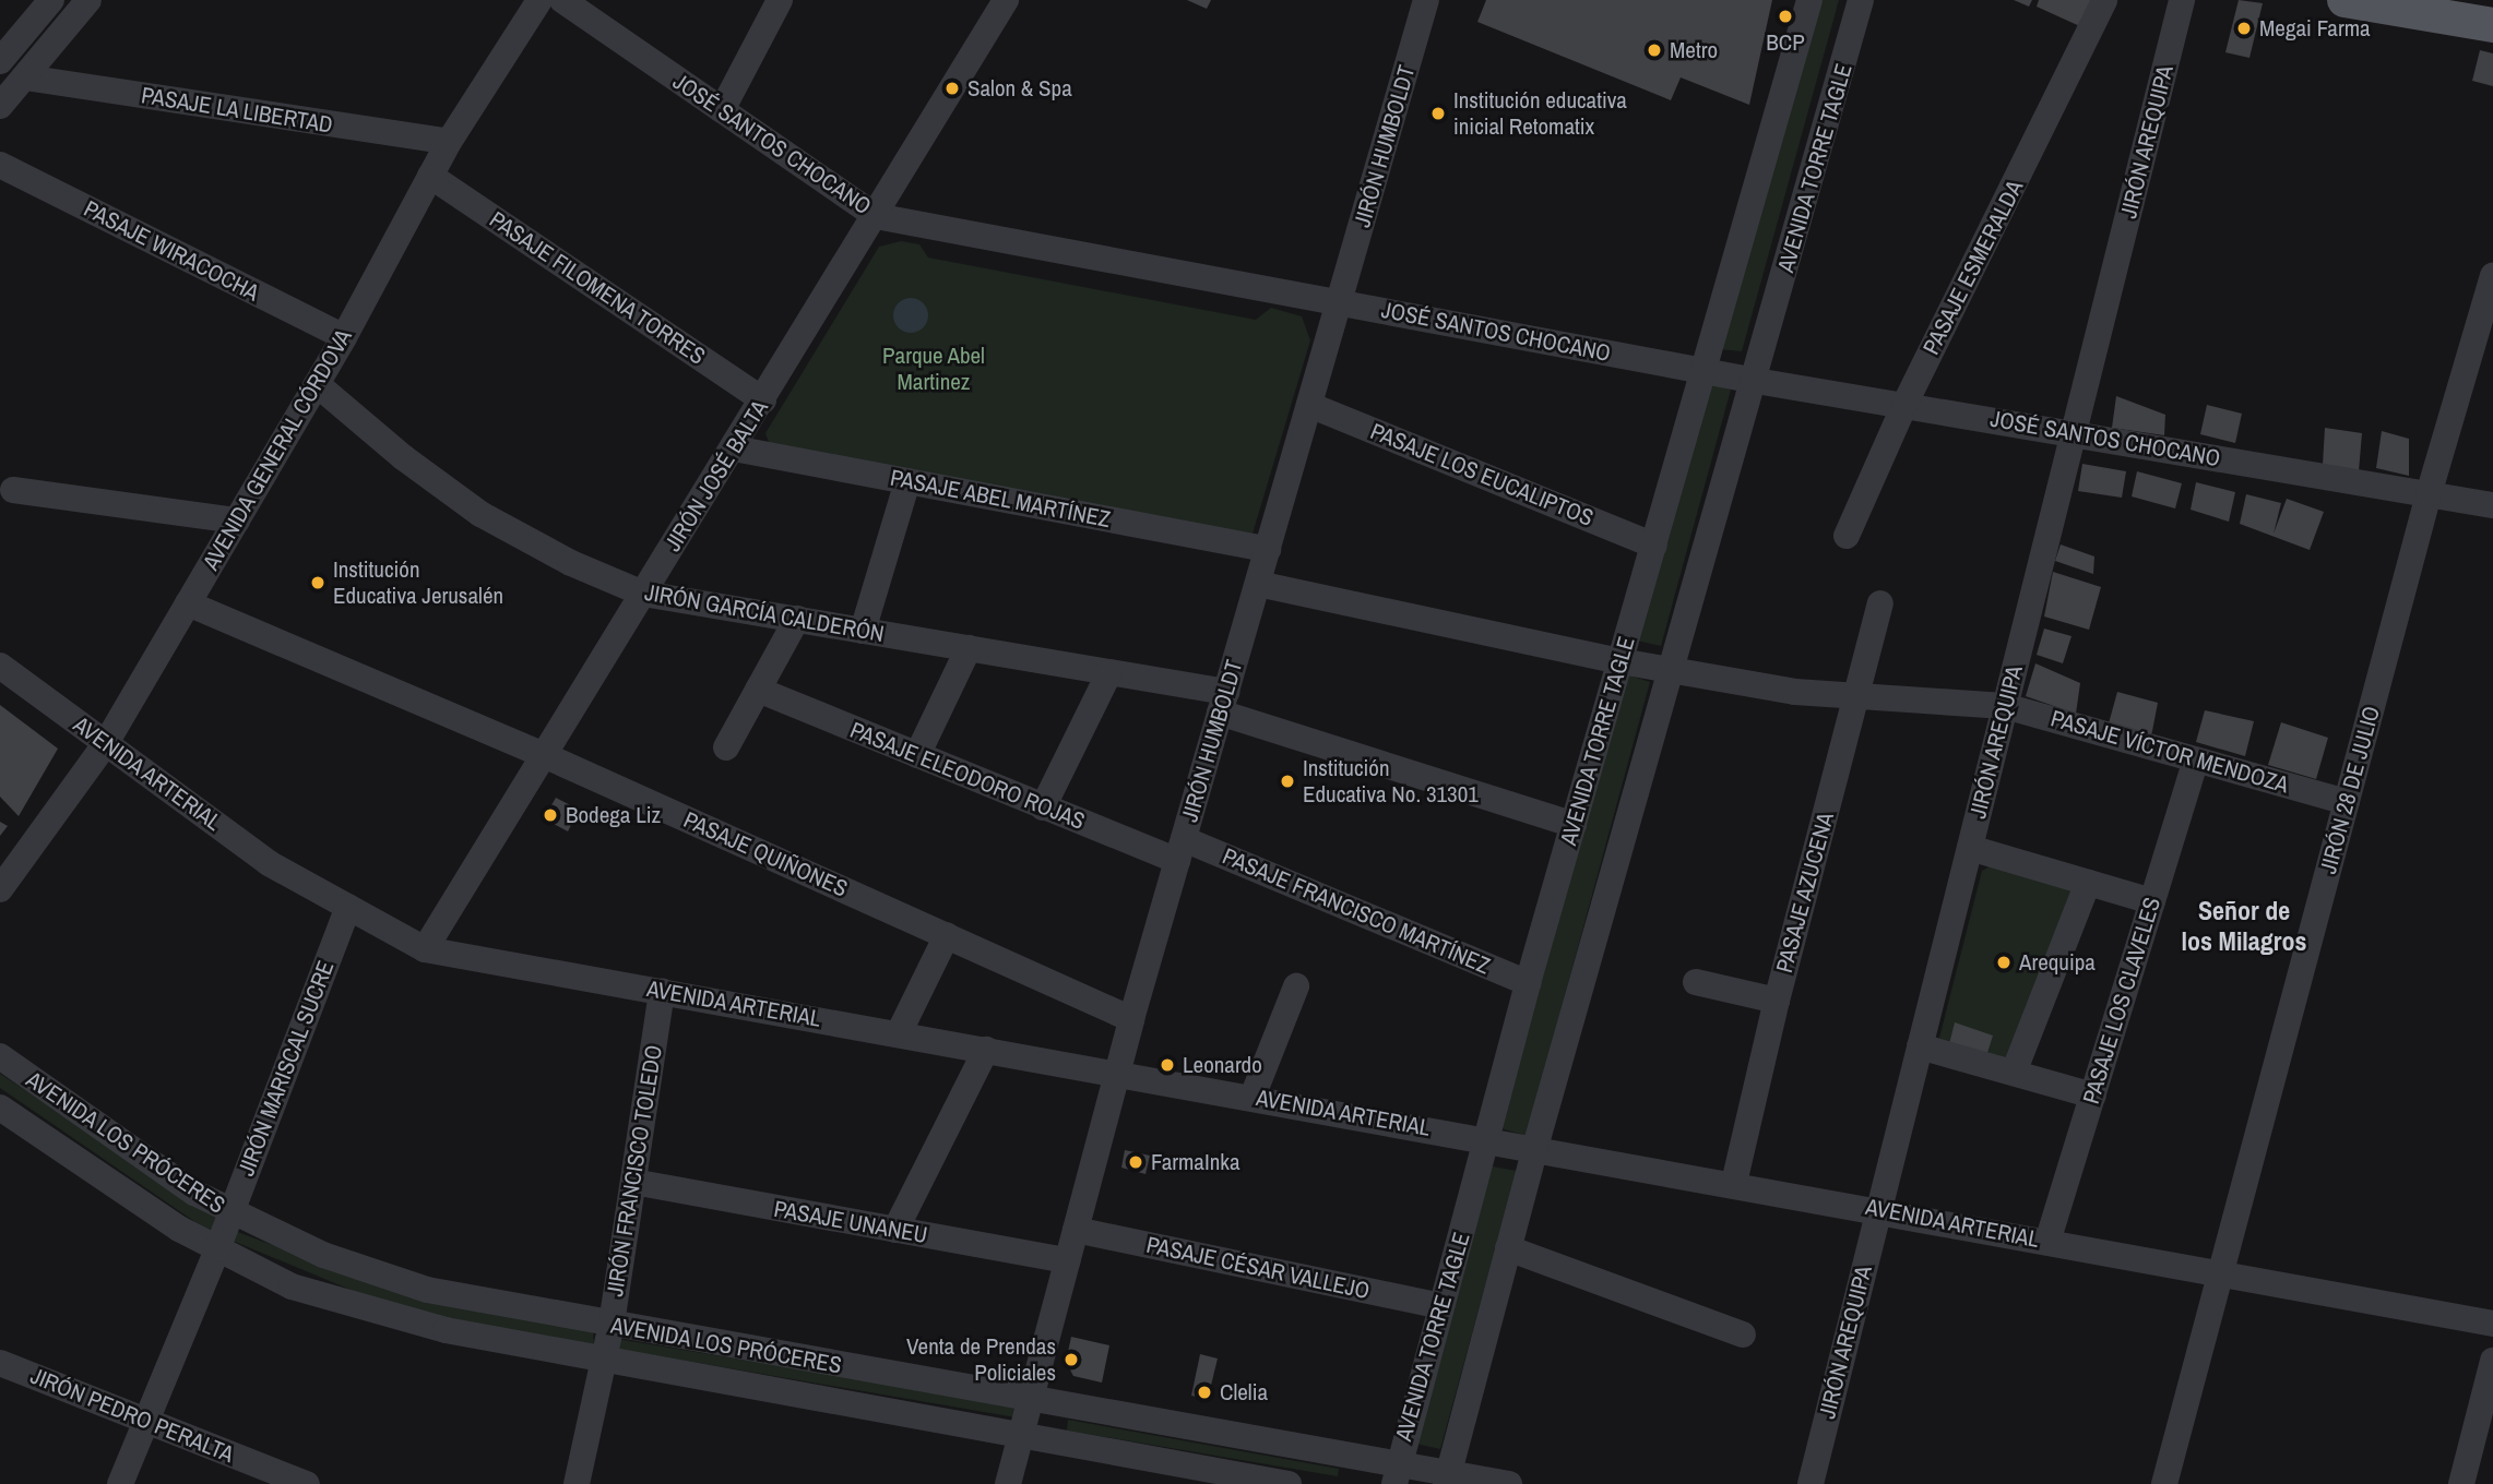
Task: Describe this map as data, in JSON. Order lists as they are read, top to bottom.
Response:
{
  "streets": {
    "street": [
      "PASAJE LA LIBERTAD",
      "JIRÓN AREQUIPA",
      "JOSÉ SANTOS CHOCANO",
      "JIRÓN HUMBOLDT",
      "AVENIDA TORRE TAGLE",
      "PASAJE WIRACOCHA",
      "PASAJE ESMERALDA",
      "PASAJE FILOMENA TORRES",
      "AVENIDA GENERAL CÓRDOVA",
      "PASAJE LOS EUCALIPTOS",
      "JIRÓN JOSÉ BALTA",
      "PASAJE ABEL MARTÍNEZ",
      "JIRÓN GARCÍA CALDERÓN",
      "PASAJE VÍCTOR MENDOZA",
      "AVENIDA ARTERIAL",
      "PASAJE ELEODORO ROJAS",
      "JIRÓN 28 DE JULIO",
      "PASAJE QUIÑONES",
      "PASAJE AZUCENA",
      "PASAJE FRANCISCO MARTÍNEZ",
      "PASAJE LOS CLAVELES",
      "JIRÓN MARISCAL SUCRE",
      "AVENIDA LOS PRÓCERES",
      "JIRÓN FRANCISCO TOLEDO",
      "PASAJE UNANEU",
      "PASAJE CÉSAR VALLEJO",
      "JIRÓN PEDRO PERALTA"
    ]
  },
  "crossings": [
    ["PASAJE LA LIBERTAD", "AVENIDA GENERAL CÓRDOVA"],
    ["JIRÓN AREQUIPA", "JOSÉ SANTOS CHOCANO"],
    ["JIRÓN AREQUIPA", "PASAJE VÍCTOR MENDOZA"],
    ["JIRÓN AREQUIPA", "AVENIDA ARTERIAL"],
    ["JOSÉ SANTOS CHOCANO", "JIRÓN HUMBOLDT"],
    ["JOSÉ SANTOS CHOCANO", "AVENIDA TORRE TAGLE"],
    ["JOSÉ SANTOS CHOCANO", "PASAJE ESMERALDA"],
    ["JOSÉ SANTOS CHOCANO", "JIRÓN JOSÉ BALTA"],
    ["JOSÉ SANTOS CHOCANO", "JIRÓN 28 DE JULIO"],
    ["JIRÓN HUMBOLDT", "PASAJE LOS EUCALIPTOS"],
    ["JIRÓN HUMBOLDT", "PASAJE ABEL MARTÍNEZ"],
    ["JIRÓN HUMBOLDT", "JIRÓN GARCÍA CALDERÓN"],
    ["JIRÓN HUMBOLDT", "AVENIDA ARTERIAL"],
    ["JIRÓN HUMBOLDT", "PASAJE ELEODORO ROJAS"],
    ["JIRÓN HUMBOLDT", "PASAJE QUIÑONES"],
    ["JIRÓN HUMBOLDT", "PASAJE FRANCISCO MARTÍNEZ"],
    ["JIRÓN HUMBOLDT", "AVENIDA LOS PRÓCERES"],
    ["JIRÓN HUMBOLDT", "PASAJE UNANEU"],
    ["JIRÓN HUMBOLDT", "PASAJE CÉSAR VALLEJO"],
    ["AVENIDA TORRE TAGLE", "PASAJE LOS EUCALIPTOS"],
    ["AVENIDA TORRE TAGLE", "JIRÓN GARCÍA CALDERÓN"],
    ["AVENIDA TORRE TAGLE", "PASAJE VÍCTOR MENDOZA"],
    ["AVENIDA TORRE TAGLE", "AVENIDA ARTERIAL"],
    ["AVENIDA TORRE TAGLE", "PASAJE FRANCISCO MARTÍNEZ"],
    ["AVENIDA TORRE TAGLE", "AVENIDA LOS PRÓCERES"],
    ["AVENIDA TORRE TAGLE", "PASAJE CÉSAR VALLEJO"],
    ["PASAJE WIRACOCHA", "AVENIDA GENERAL CÓRDOVA"],
    ["PASAJE FILOMENA TORRES", "AVENIDA GENERAL CÓRDOVA"],
    ["PASAJE FILOMENA TORRES", "JIRÓN JOSÉ BALTA"],
    ["AVENIDA GENERAL CÓRDOVA", "JIRÓN GARCÍA CALDERÓN"],
    ["AVENIDA GENERAL CÓRDOVA", "AVENIDA ARTERIAL"],
    ["AVENIDA GENERAL CÓRDOVA", "PASAJE QUIÑONES"],
    ["JIRÓN JOSÉ BALTA", "PASAJE ABEL MARTÍNEZ"],
    ["JIRÓN JOSÉ BALTA", "JIRÓN GARCÍA CALDERÓN"],
    ["JIRÓN JOSÉ BALTA", "AVENIDA ARTERIAL"],
    ["JIRÓN JOSÉ BALTA", "PASAJE QUIÑONES"],
    ["PASAJE VÍCTOR MENDOZA", "JIRÓN 28 DE JULIO"],
    ["PASAJE VÍCTOR MENDOZA", "PASAJE AZUCENA"],
    ["PASAJE VÍCTOR MENDOZA", "PASAJE LOS CLAVELES"],
    ["AVENIDA ARTERIAL", "JIRÓN 28 DE JULIO"],
    ["AVENIDA ARTERIAL", "PASAJE AZUCENA"],
    ["AVENIDA ARTERIAL", "PASAJE LOS CLAVELES"],
    ["AVENIDA ARTERIAL", "JIRÓN MARISCAL SUCRE"],
    ["AVENIDA ARTERIAL", "JIRÓN FRANCISCO TOLEDO"],
    ["PASAJE ELEODORO ROJAS", "PASAJE FRANCISCO MARTÍNEZ"],
    ["JIRÓN MARISCAL SUCRE", "AVENIDA LOS PRÓCERES"],
    ["JIRÓN MARISCAL SUCRE", "JIRÓN PEDRO PERALTA"],
    ["AVENIDA LOS PRÓCERES", "JIRÓN FRANCISCO TOLEDO"],
    ["JIRÓN FRANCISCO TOLEDO", "PASAJE UNANEU"]
  ],
  "districts": ["Señor de los Milagros"],
  "parks": ["Parque Abel Martinez"],
  "places": [
    "BCP",
    "Megai Farma",
    "Metro",
    "Salon & Spa",
    "Institución educativa inicial Retomatix",
    "Institución Educativa Jerusalén",
    "Institución Educativa No. 31301",
    "Bodega Liz",
    "Arequipa",
    "Leonardo",
    "FarmaInka",
    "Venta de Prendas Policiales",
    "Clelia"
  ]
}
